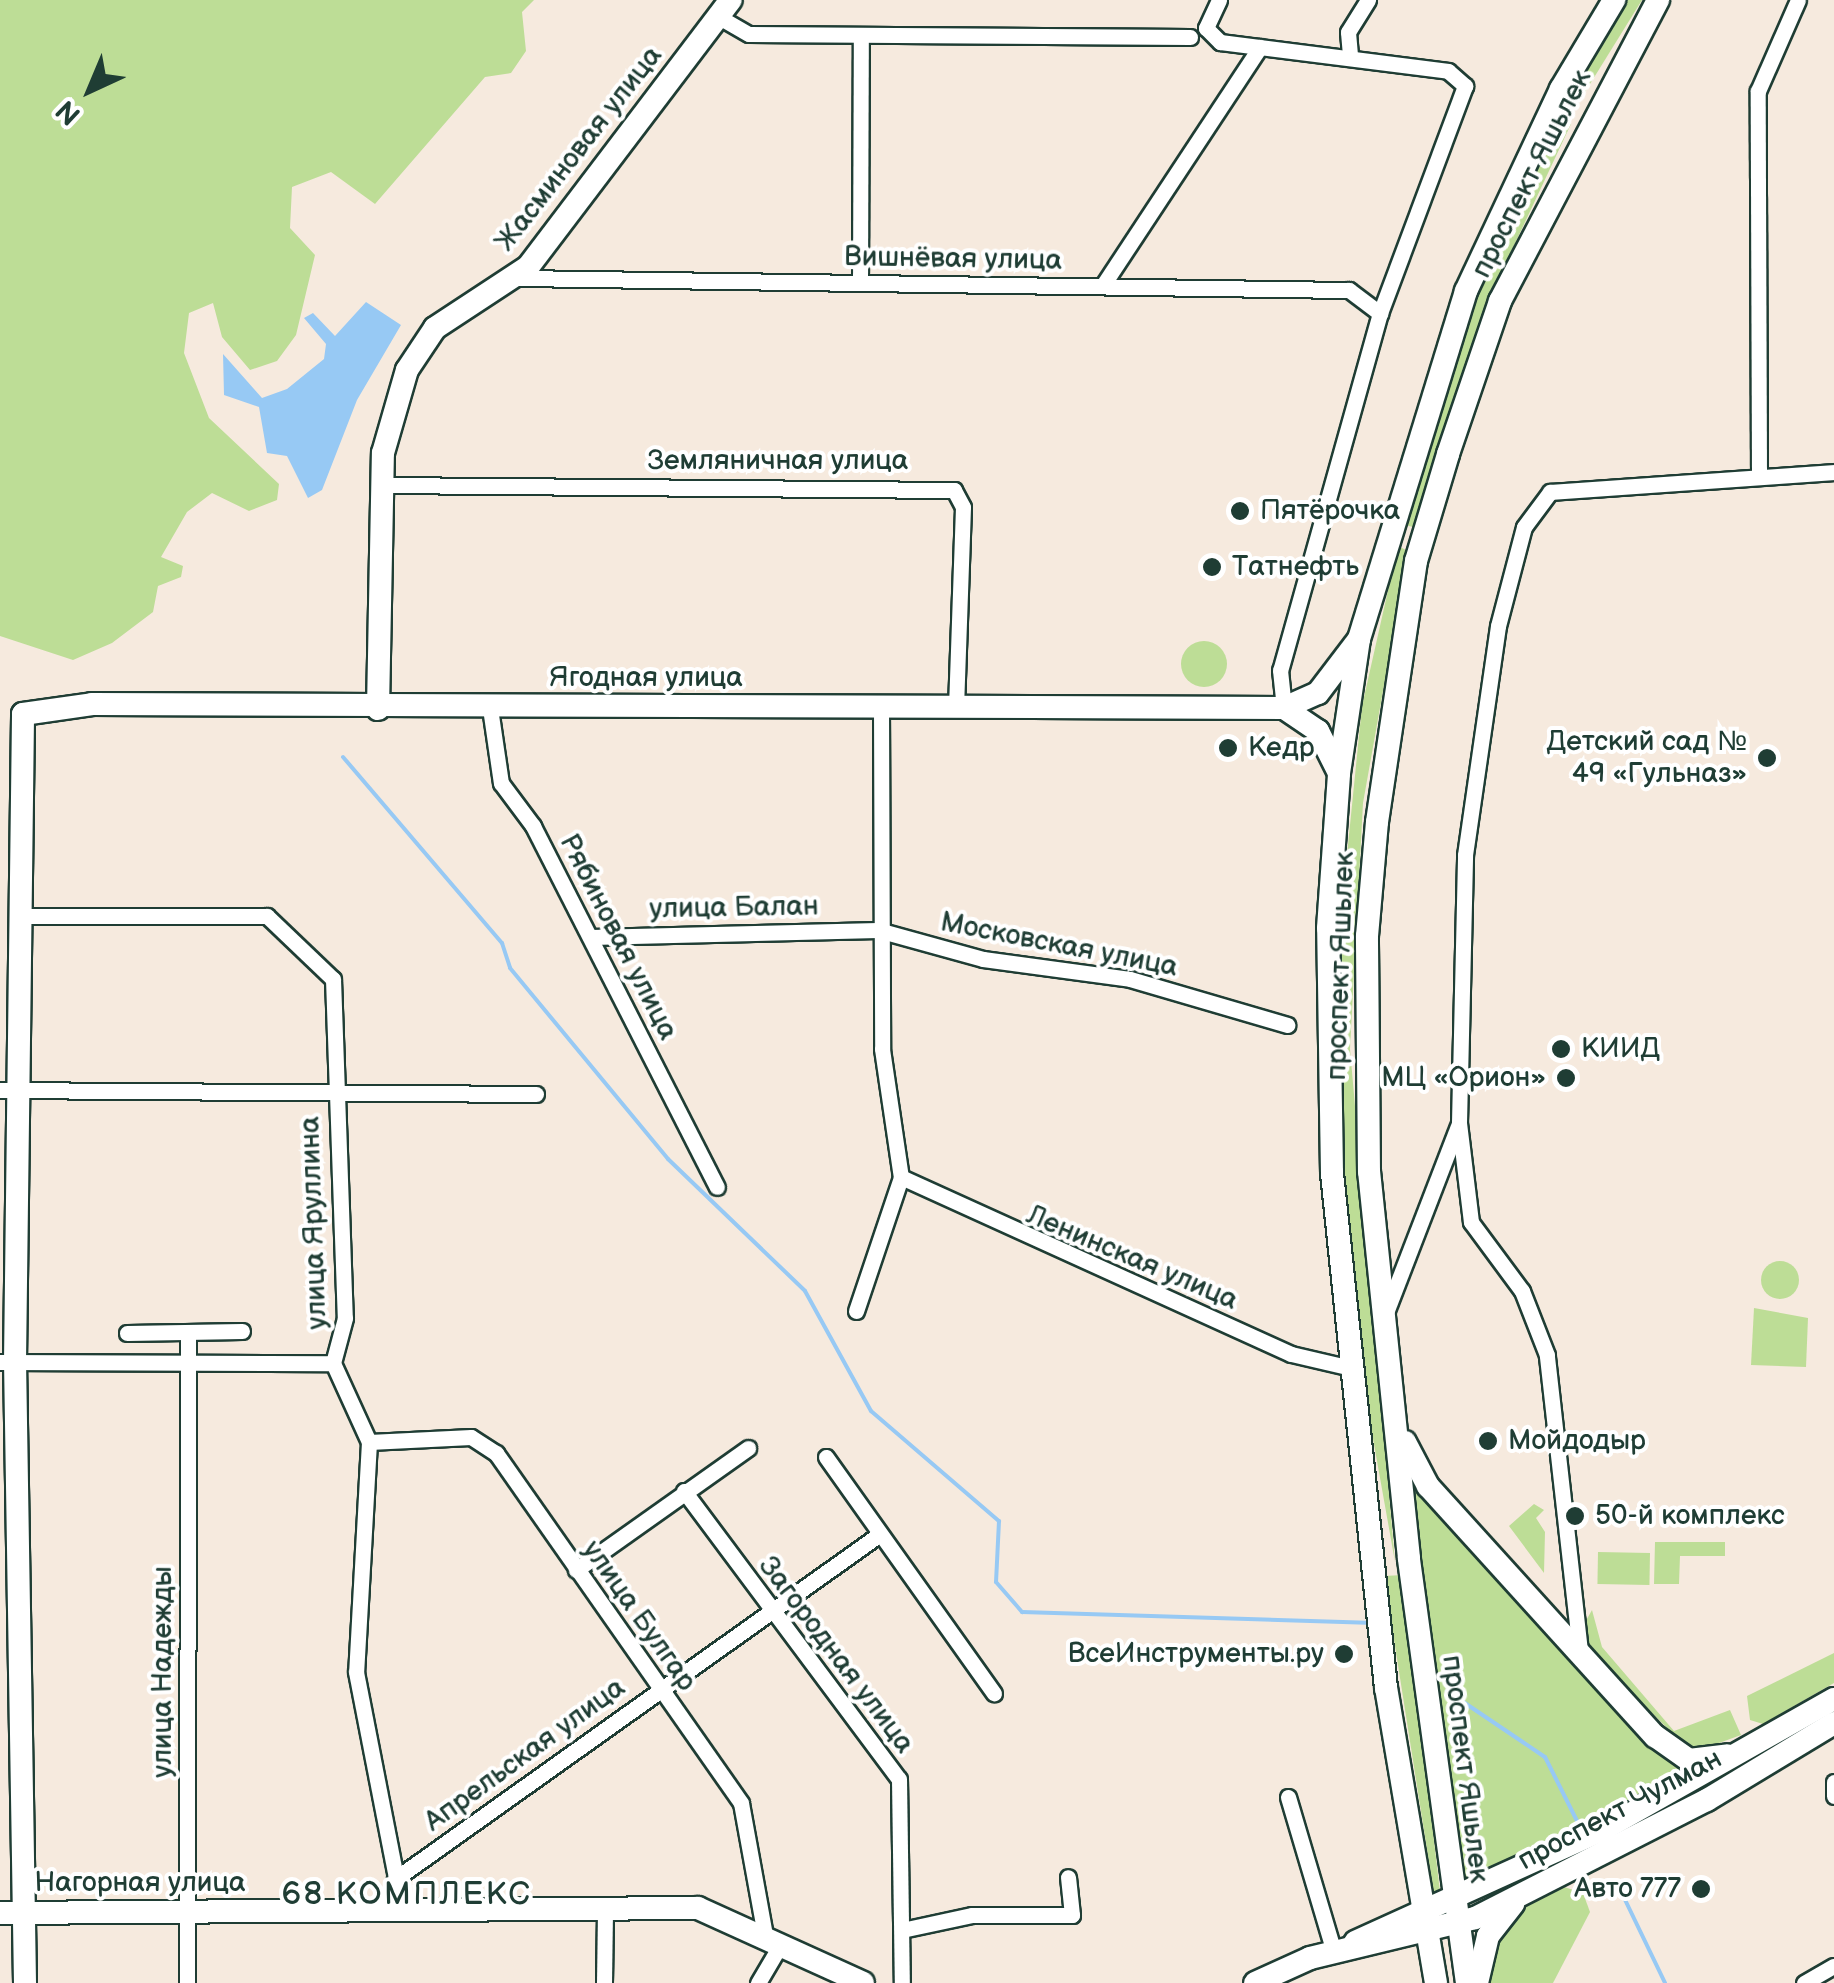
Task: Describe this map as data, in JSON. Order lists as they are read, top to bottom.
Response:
{
  "streets": {
    "main road": [
      "Жасминовая улица",
      "проспект Яшьлек",
      "Ягодная улица",
      "проспект Чулман",
      "Нагорная улица"
    ],
    "street": [
      "Вишнёвая улица",
      "Земляничная улица",
      "улица Балан",
      "Рябиновая улица",
      "Московская улица",
      "улица Яруллина",
      "Ленинская улица",
      "улица Булгар",
      "Загородная улица",
      "улица Надежды",
      "Апрельская улица"
    ]
  },
  "crossings": [
    ["Жасминовая улица", "Вишнёвая улица"],
    ["Жасминовая улица", "Земляничная улица"],
    ["Жасминовая улица", "Ягодная улица"],
    ["проспект Яшьлек", "Ленинская улица"],
    ["проспект Яшьлек", "проспект Чулман"],
    ["Земляничная улица", "Ягодная улица"],
    ["Ягодная улица", "Рябиновая улица"],
    ["улица Балан", "Рябиновая улица"],
    ["улица Балан", "Московская улица"],
    ["улица Яруллина", "улица Булгар"],
    ["улица Яруллина", "Апрельская улица"],
    ["улица Яруллина", "Нагорная улица"],
    ["улица Булгар", "Апрельская улица"],
    ["улица Булгар", "Нагорная улица"],
    ["Загородная улица", "Апрельская улица"],
    ["улица Надежды", "Нагорная улица"]
  ],
  "districts": ["68 КОМПЛЕКС"],
  "places": [
    "Пятёрочка",
    "Татнефть",
    "Кедр",
    "Детский сад № 49 «Гульназ»",
    "КИИД",
    "МЦ «Орион»",
    "Мойдодыр",
    "50-й комплекс",
    "ВсеИнструменты.ру",
    "Авто 777"
  ],
  "north": "bottom left"
}
